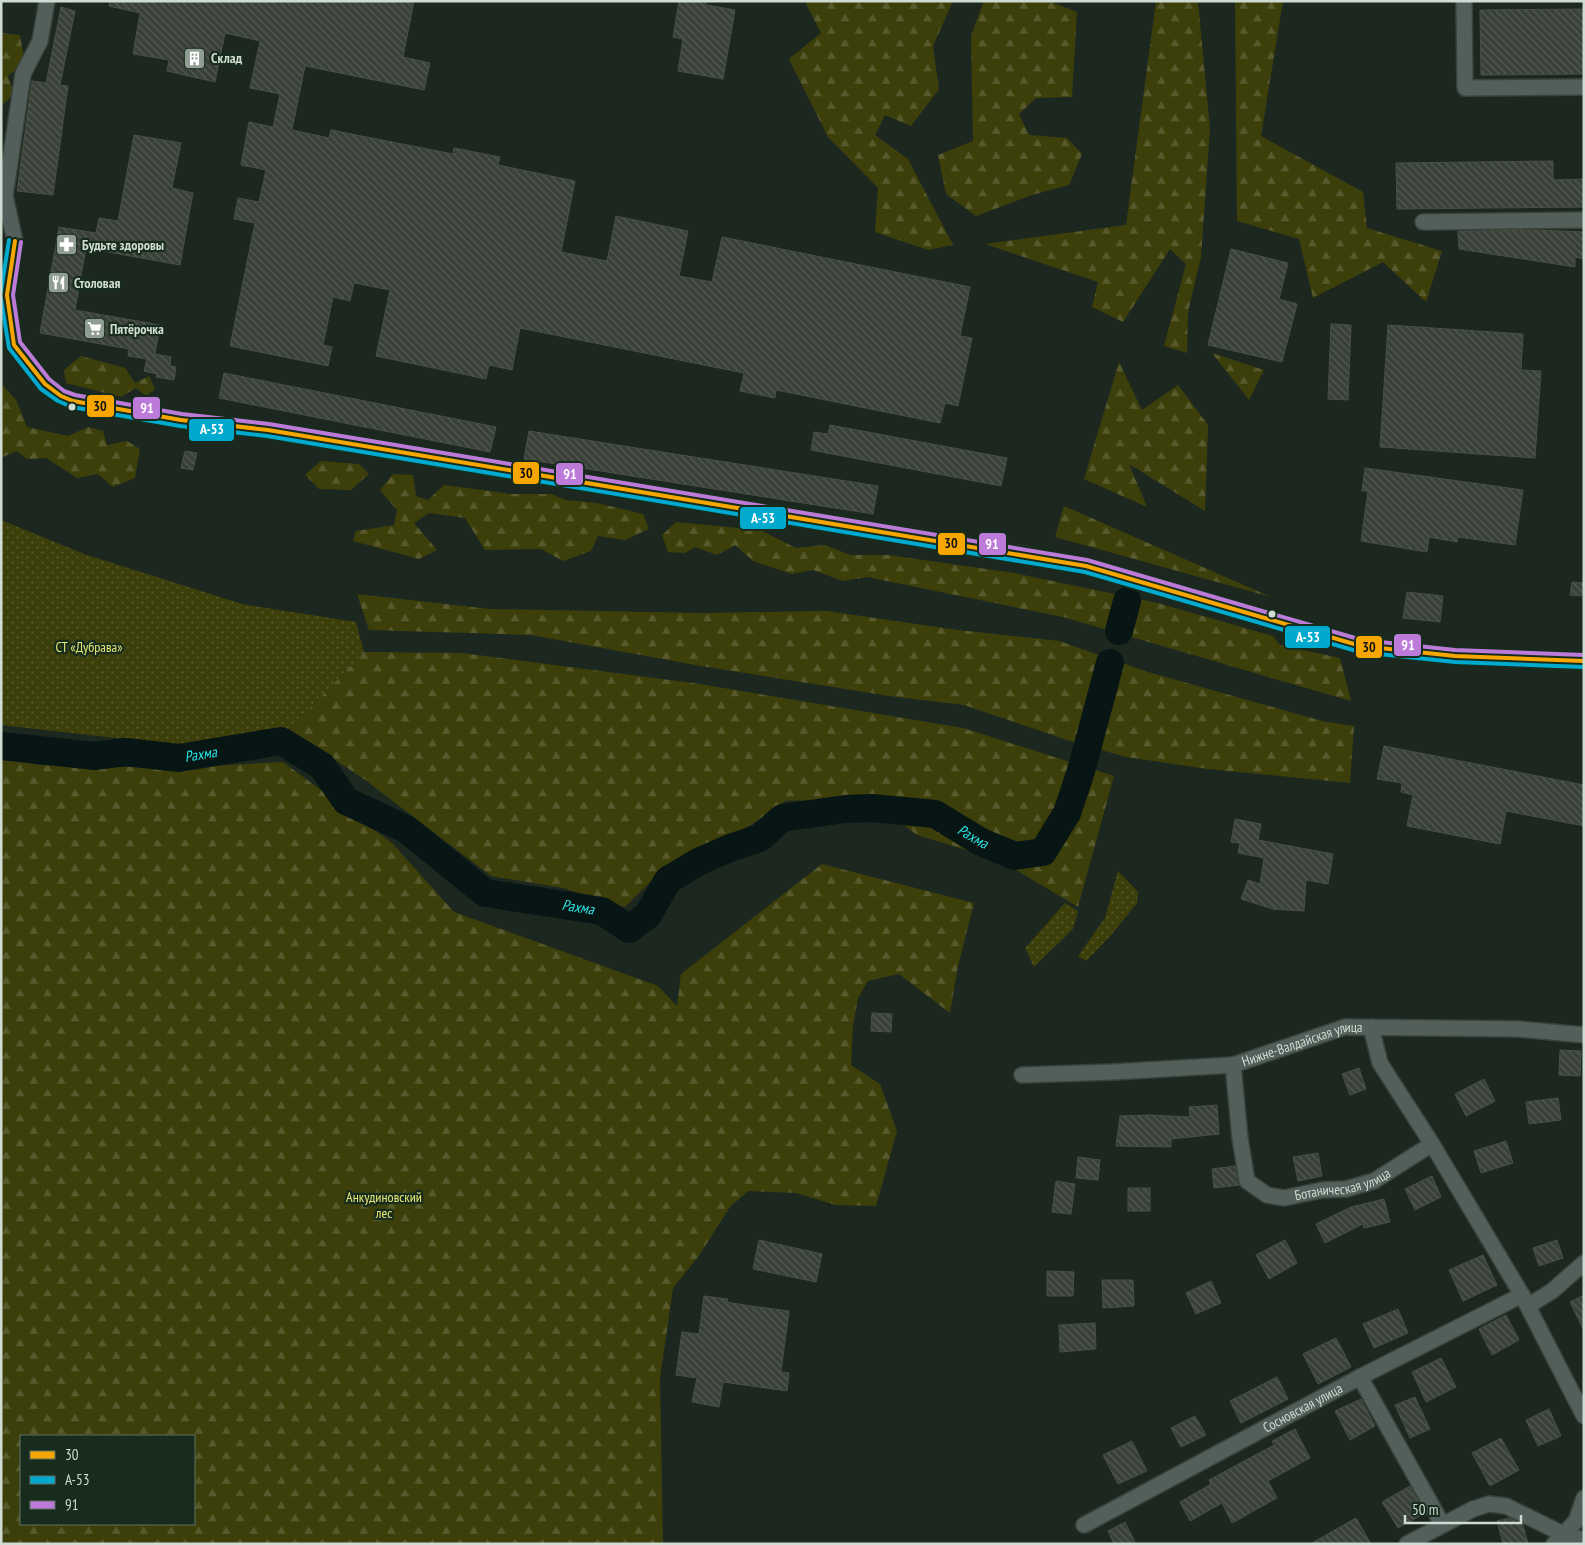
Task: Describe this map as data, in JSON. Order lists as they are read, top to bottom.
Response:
{
  "streets": {
    "street": ["Нижне-Валдайская улица", "Ботаническая улица", "Сосновская улица"]
  },
  "crossings": [
    ["Нижне-Валдайская улица", "Ботаническая улица"]
  ],
  "water": ["Рахма"],
  "parks": ["СТ «Дубрава»", "Анкудиновский лес"],
  "places": {
    "building": ["Склад"],
    "pharmacy": ["Будьте здоровы"],
    "restaurant": ["Столовая"],
    "supermarket": ["Пятёрочка"]
  },
  "lines": ["transit line А-53", "transit line 30", "transit line 91"],
  "legend": ["30", "А-53", "91"],
  "scale_bar": "50 m"
}
